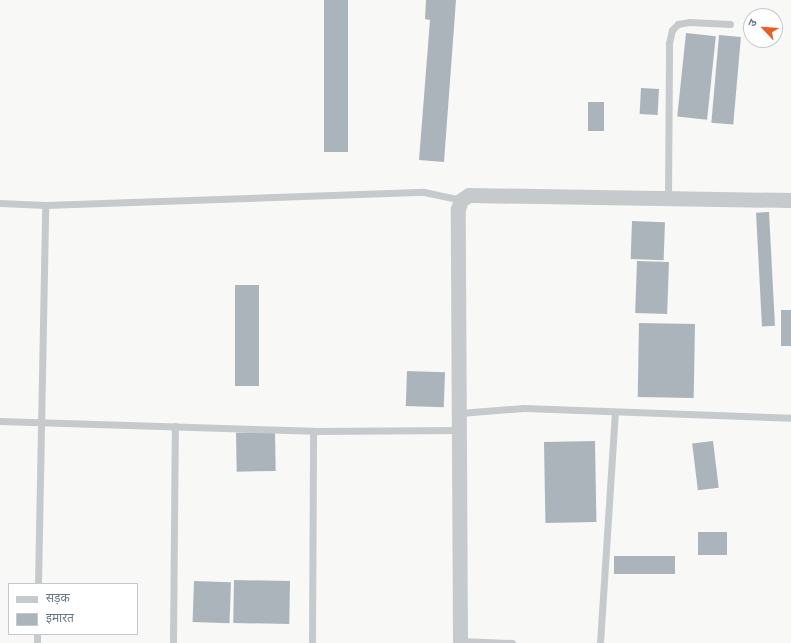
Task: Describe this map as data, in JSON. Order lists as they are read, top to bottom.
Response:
{
  "legend": ["सड़क", "इमारत"],
  "north": "top left"
}
